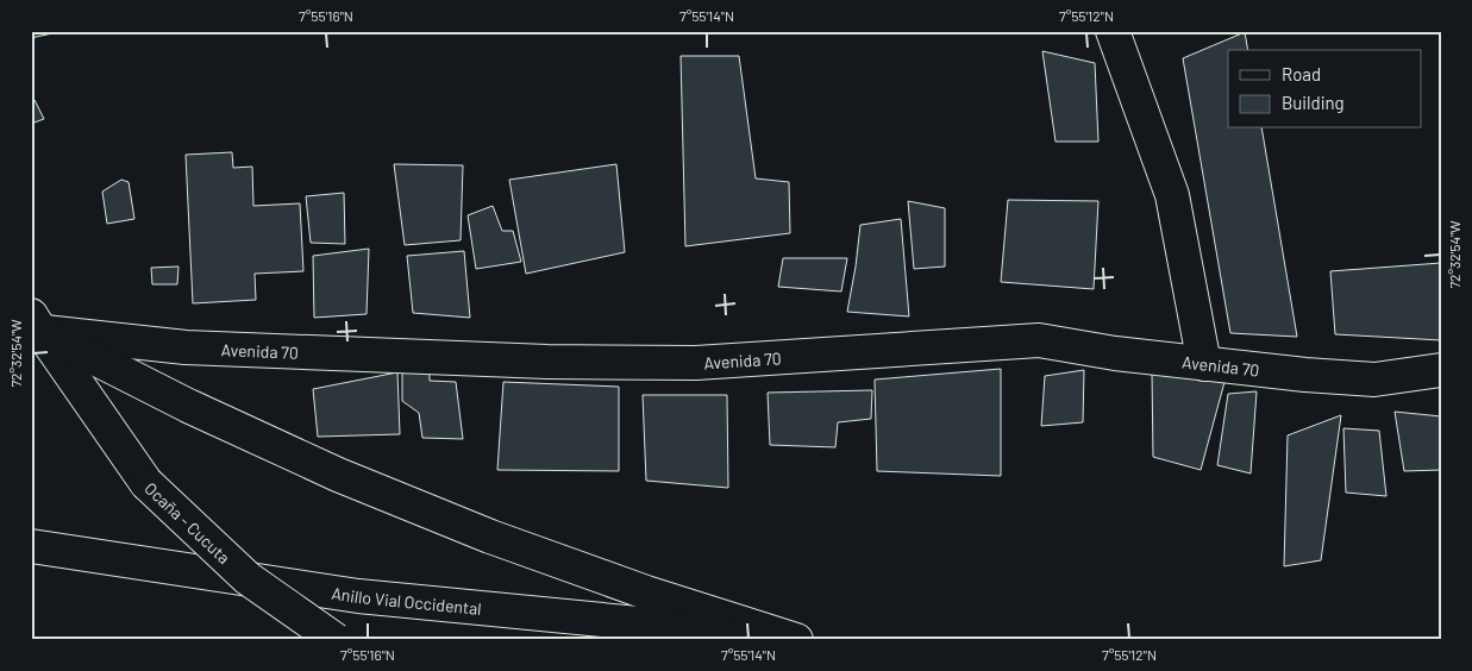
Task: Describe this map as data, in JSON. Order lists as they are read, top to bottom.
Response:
{
  "streets": {
    "main road": ["Avenida 70", "Ocaña - Cucuta", "Anillo Vial Occidental"]
  },
  "crossings": [
    ["Avenida 70", "Ocaña - Cucuta"]
  ],
  "legend": ["Road", "Building"],
  "coordinates": [
    "7°55'16\"N",
    "7°55'14\"N",
    "7°55'12\"N",
    "72°32'54\"W"
  ]
}
